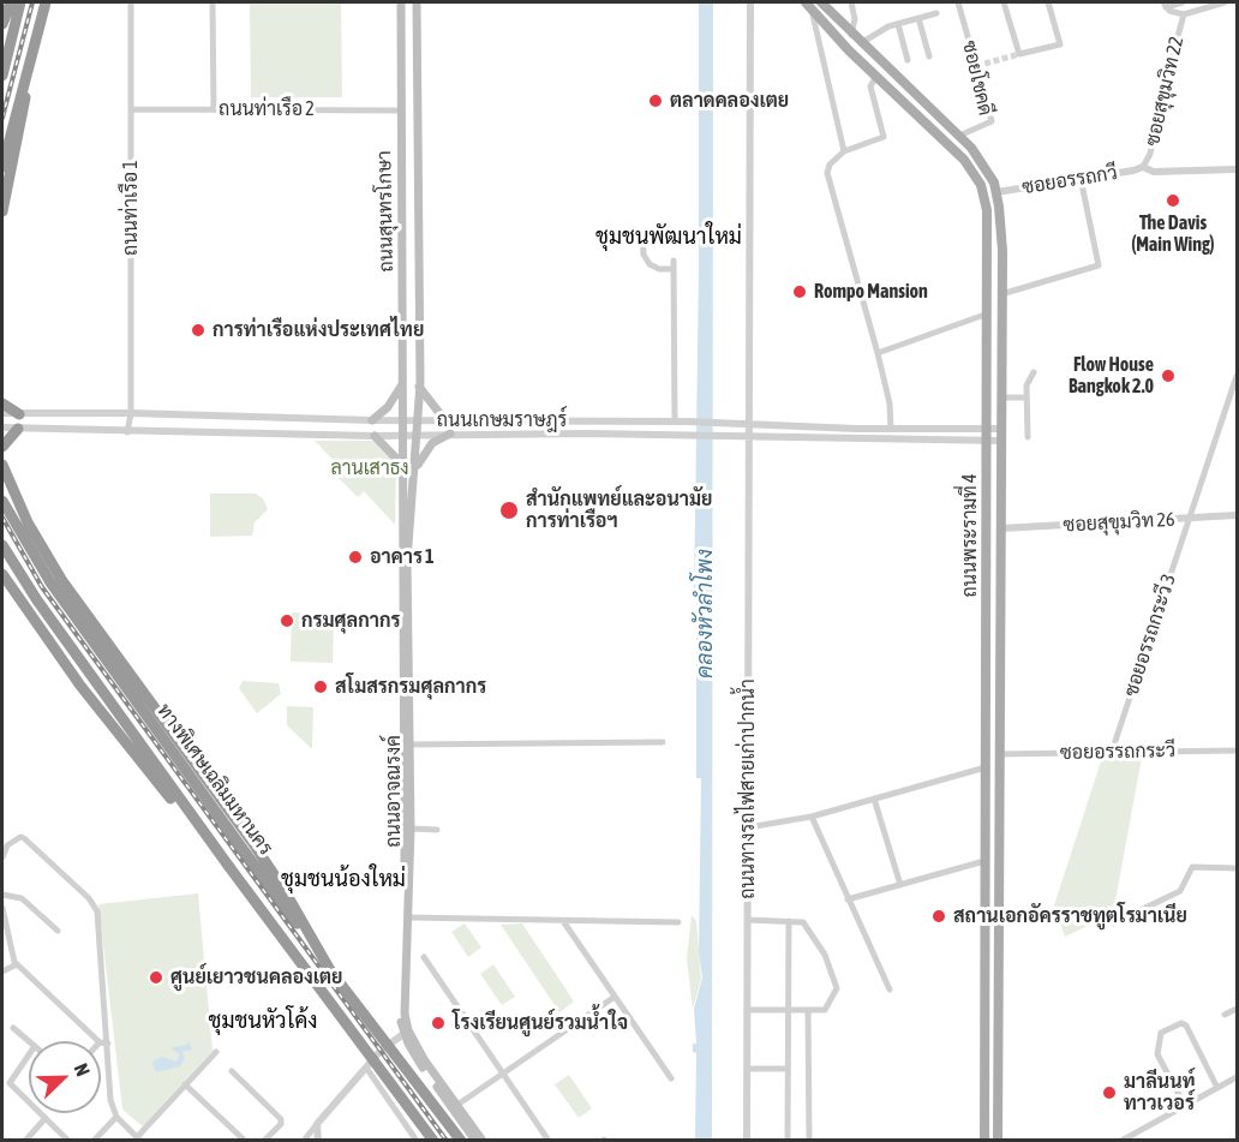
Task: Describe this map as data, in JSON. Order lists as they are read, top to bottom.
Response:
{
  "streets": {
    "highway": ["ทางพิเศษเฉลิมมหานคร"],
    "main road": ["ถนนสุนทรโกษา", "ถนนพระรามที่ 4", "ถนนอาจณรงค์"],
    "street": [
      "ซอยโชคดี",
      "ซอยสุขุมวิท 22",
      "ถนนท่าเรือ 2",
      "ซอยอรรถกวี",
      "ถนนท่าเรือ 1",
      "ถนนเกษมราษฎร์",
      "ซอยสุขุมวิท 26",
      "ซอยอรรถกระวี 3",
      "ซอยอรรถกระวี",
      "ถนนทางรถไฟสายเก่าปากน้ำ"
    ]
  },
  "crossings": [
    ["ซอยโชคดี", "ถนนพระรามที่ 4"],
    ["ซอยสุขุมวิท 22", "ซอยอรรถกวี"],
    ["ถนนท่าเรือ 2", "ถนนท่าเรือ 1"],
    ["ถนนท่าเรือ 2", "ถนนสุนทรโกษา"],
    ["ซอยอรรถกวี", "ถนนพระรามที่ 4"],
    ["ถนนท่าเรือ 1", "ถนนเกษมราษฎร์"],
    ["ถนนสุนทรโกษา", "ถนนเกษมราษฎร์"],
    ["ถนนสุนทรโกษา", "ถนนอาจณรงค์"],
    ["ถนนเกษมราษฎร์", "ถนนพระรามที่ 4"],
    ["ถนนเกษมราษฎร์", "ถนนทางรถไฟสายเก่าปากน้ำ"],
    ["ถนนเกษมราษฎร์", "ถนนอาจณรงค์"],
    ["ซอยสุขุมวิท 26", "ถนนพระรามที่ 4"],
    ["ซอยสุขุมวิท 26", "ซอยอรรถกระวี 3"],
    ["ถนนพระรามที่ 4", "ซอยอรรถกระวี"],
    ["ซอยอรรถกระวี 3", "ซอยอรรถกระวี"]
  ],
  "districts": ["ชุมชนพัฒนาใหม่", "ชุมชนน้องใหม่", "ชุมชนหัวโค้ง"],
  "water": ["คลองหัวลำโพง"],
  "parks": ["ลานเสาธง"],
  "places": [
    "ตลาดคลองเตย",
    "The Davis (Main Wing)",
    "Rompo Mansion",
    "การท่าเรือแห่งประเทศไทย",
    "Flow House Bangkok 2.0",
    "สำนักแพทย์และอนามัย การท่าเรือฯ",
    "อาคาร 1",
    "กรมศุลกากร",
    "สโมสรกรมศุลกากร",
    "สถานเอกอัครราชทูตโรมาเนีย",
    "ศูนย์เยาวชนคลองเตย",
    "โรงเรียนศูนย์รวมน้ำใจ",
    "มาลีนนท์ ทาวเวอร์"
  ],
  "north": "top right"
}
